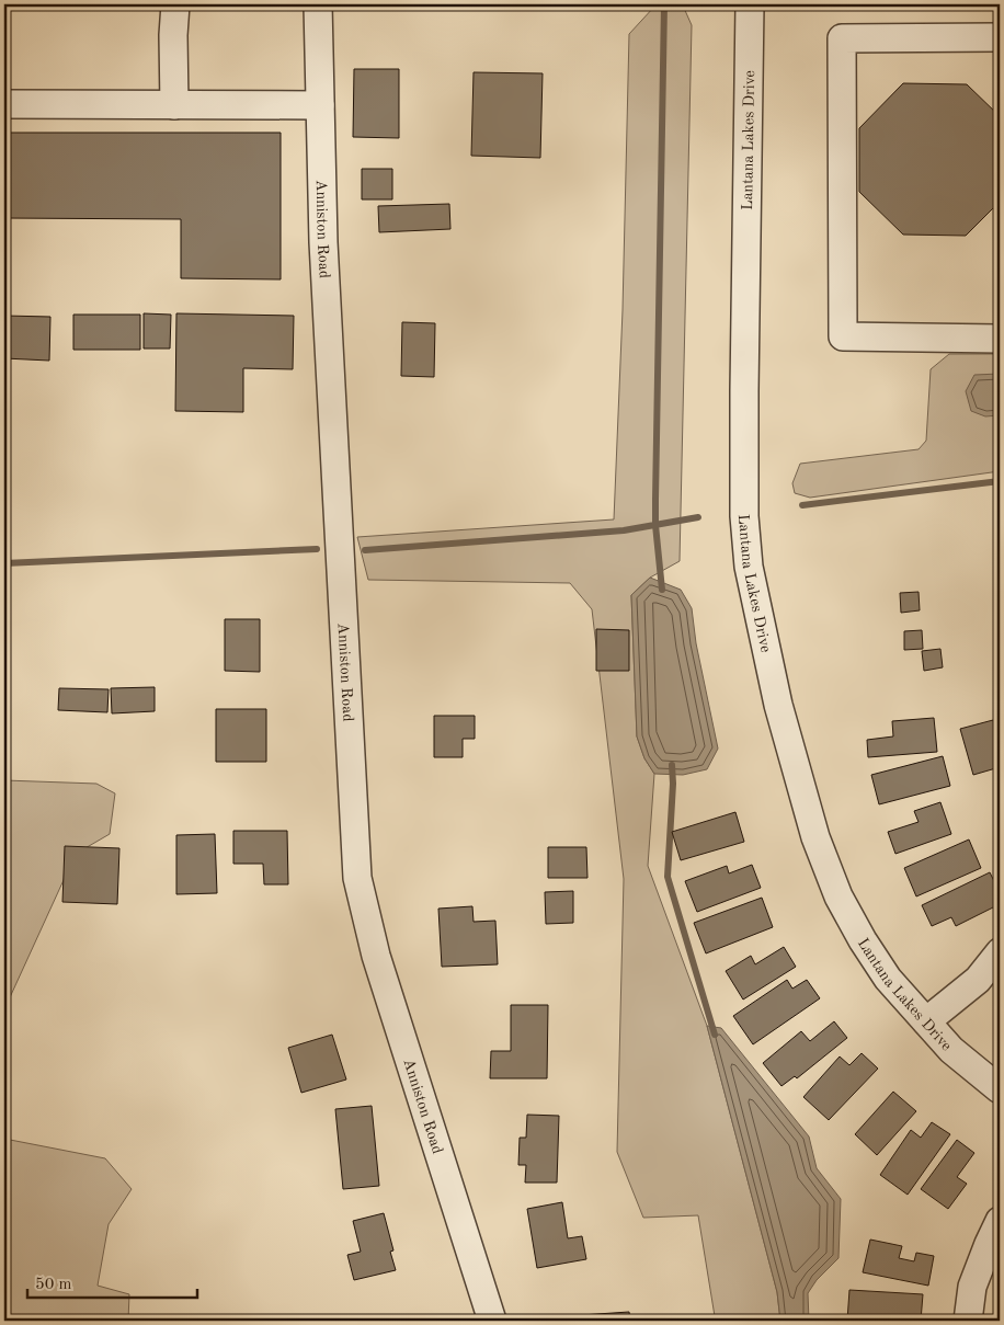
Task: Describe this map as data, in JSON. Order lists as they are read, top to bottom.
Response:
{
  "streets": {
    "street": ["Lantana Lakes Drive", "Anniston Road"]
  },
  "scale_bar": "50 m"
}
